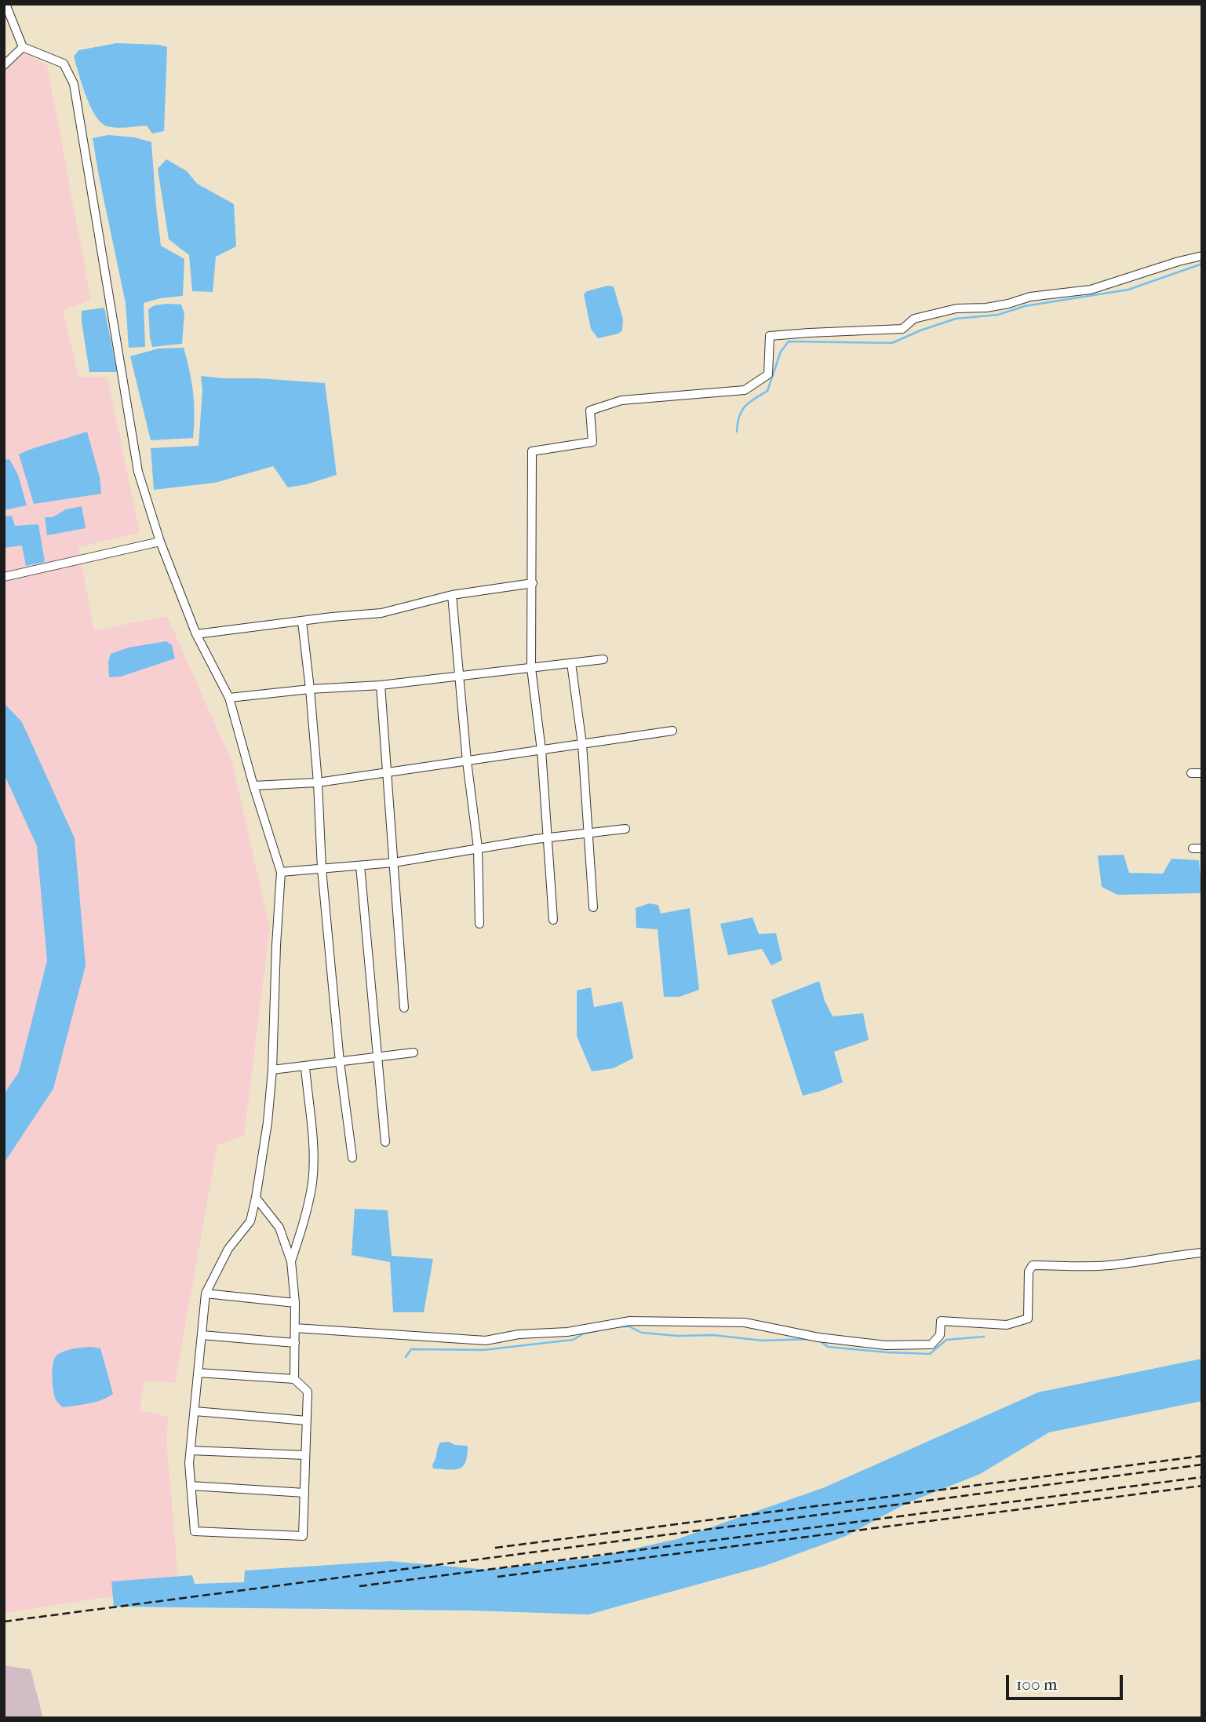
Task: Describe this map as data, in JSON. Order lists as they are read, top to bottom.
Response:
{
  "scale_bar": "100 m"
}
